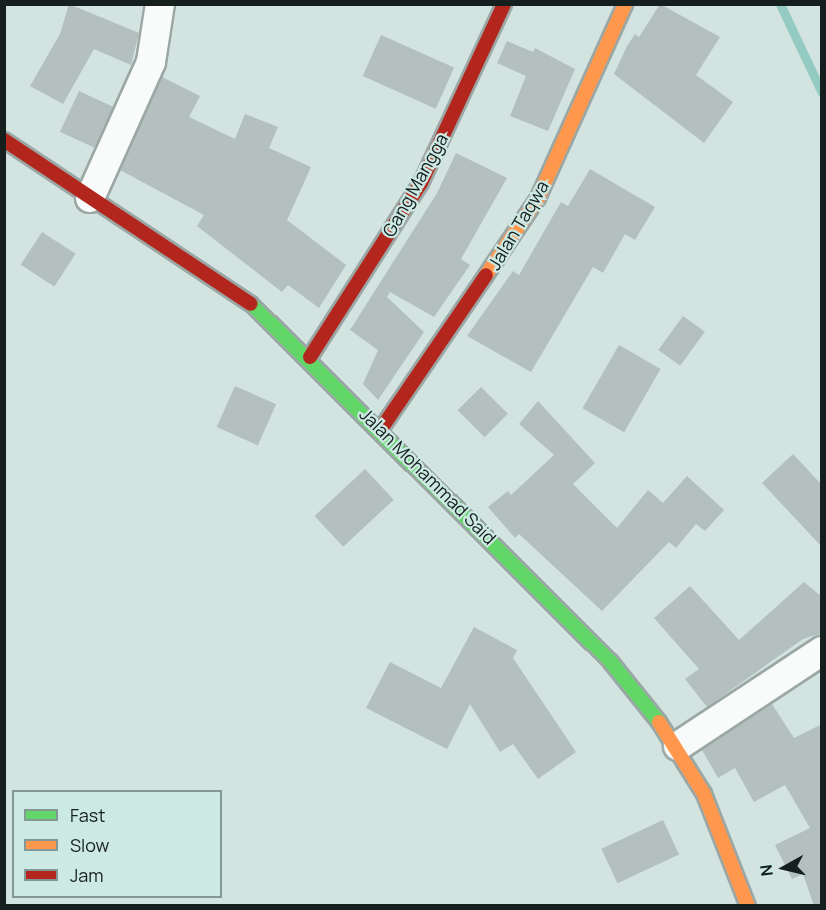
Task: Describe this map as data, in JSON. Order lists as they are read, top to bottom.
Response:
{
  "streets": {
    "street": ["Gang Mangga", "Jalan Taqwa", "Jalan Mohammad Said"]
  },
  "crossings": [
    ["Gang Mangga", "Jalan Mohammad Said"],
    ["Jalan Taqwa", "Jalan Mohammad Said"]
  ],
  "legend": ["Fast", "Slow", "Jam"],
  "north": "left"
}
